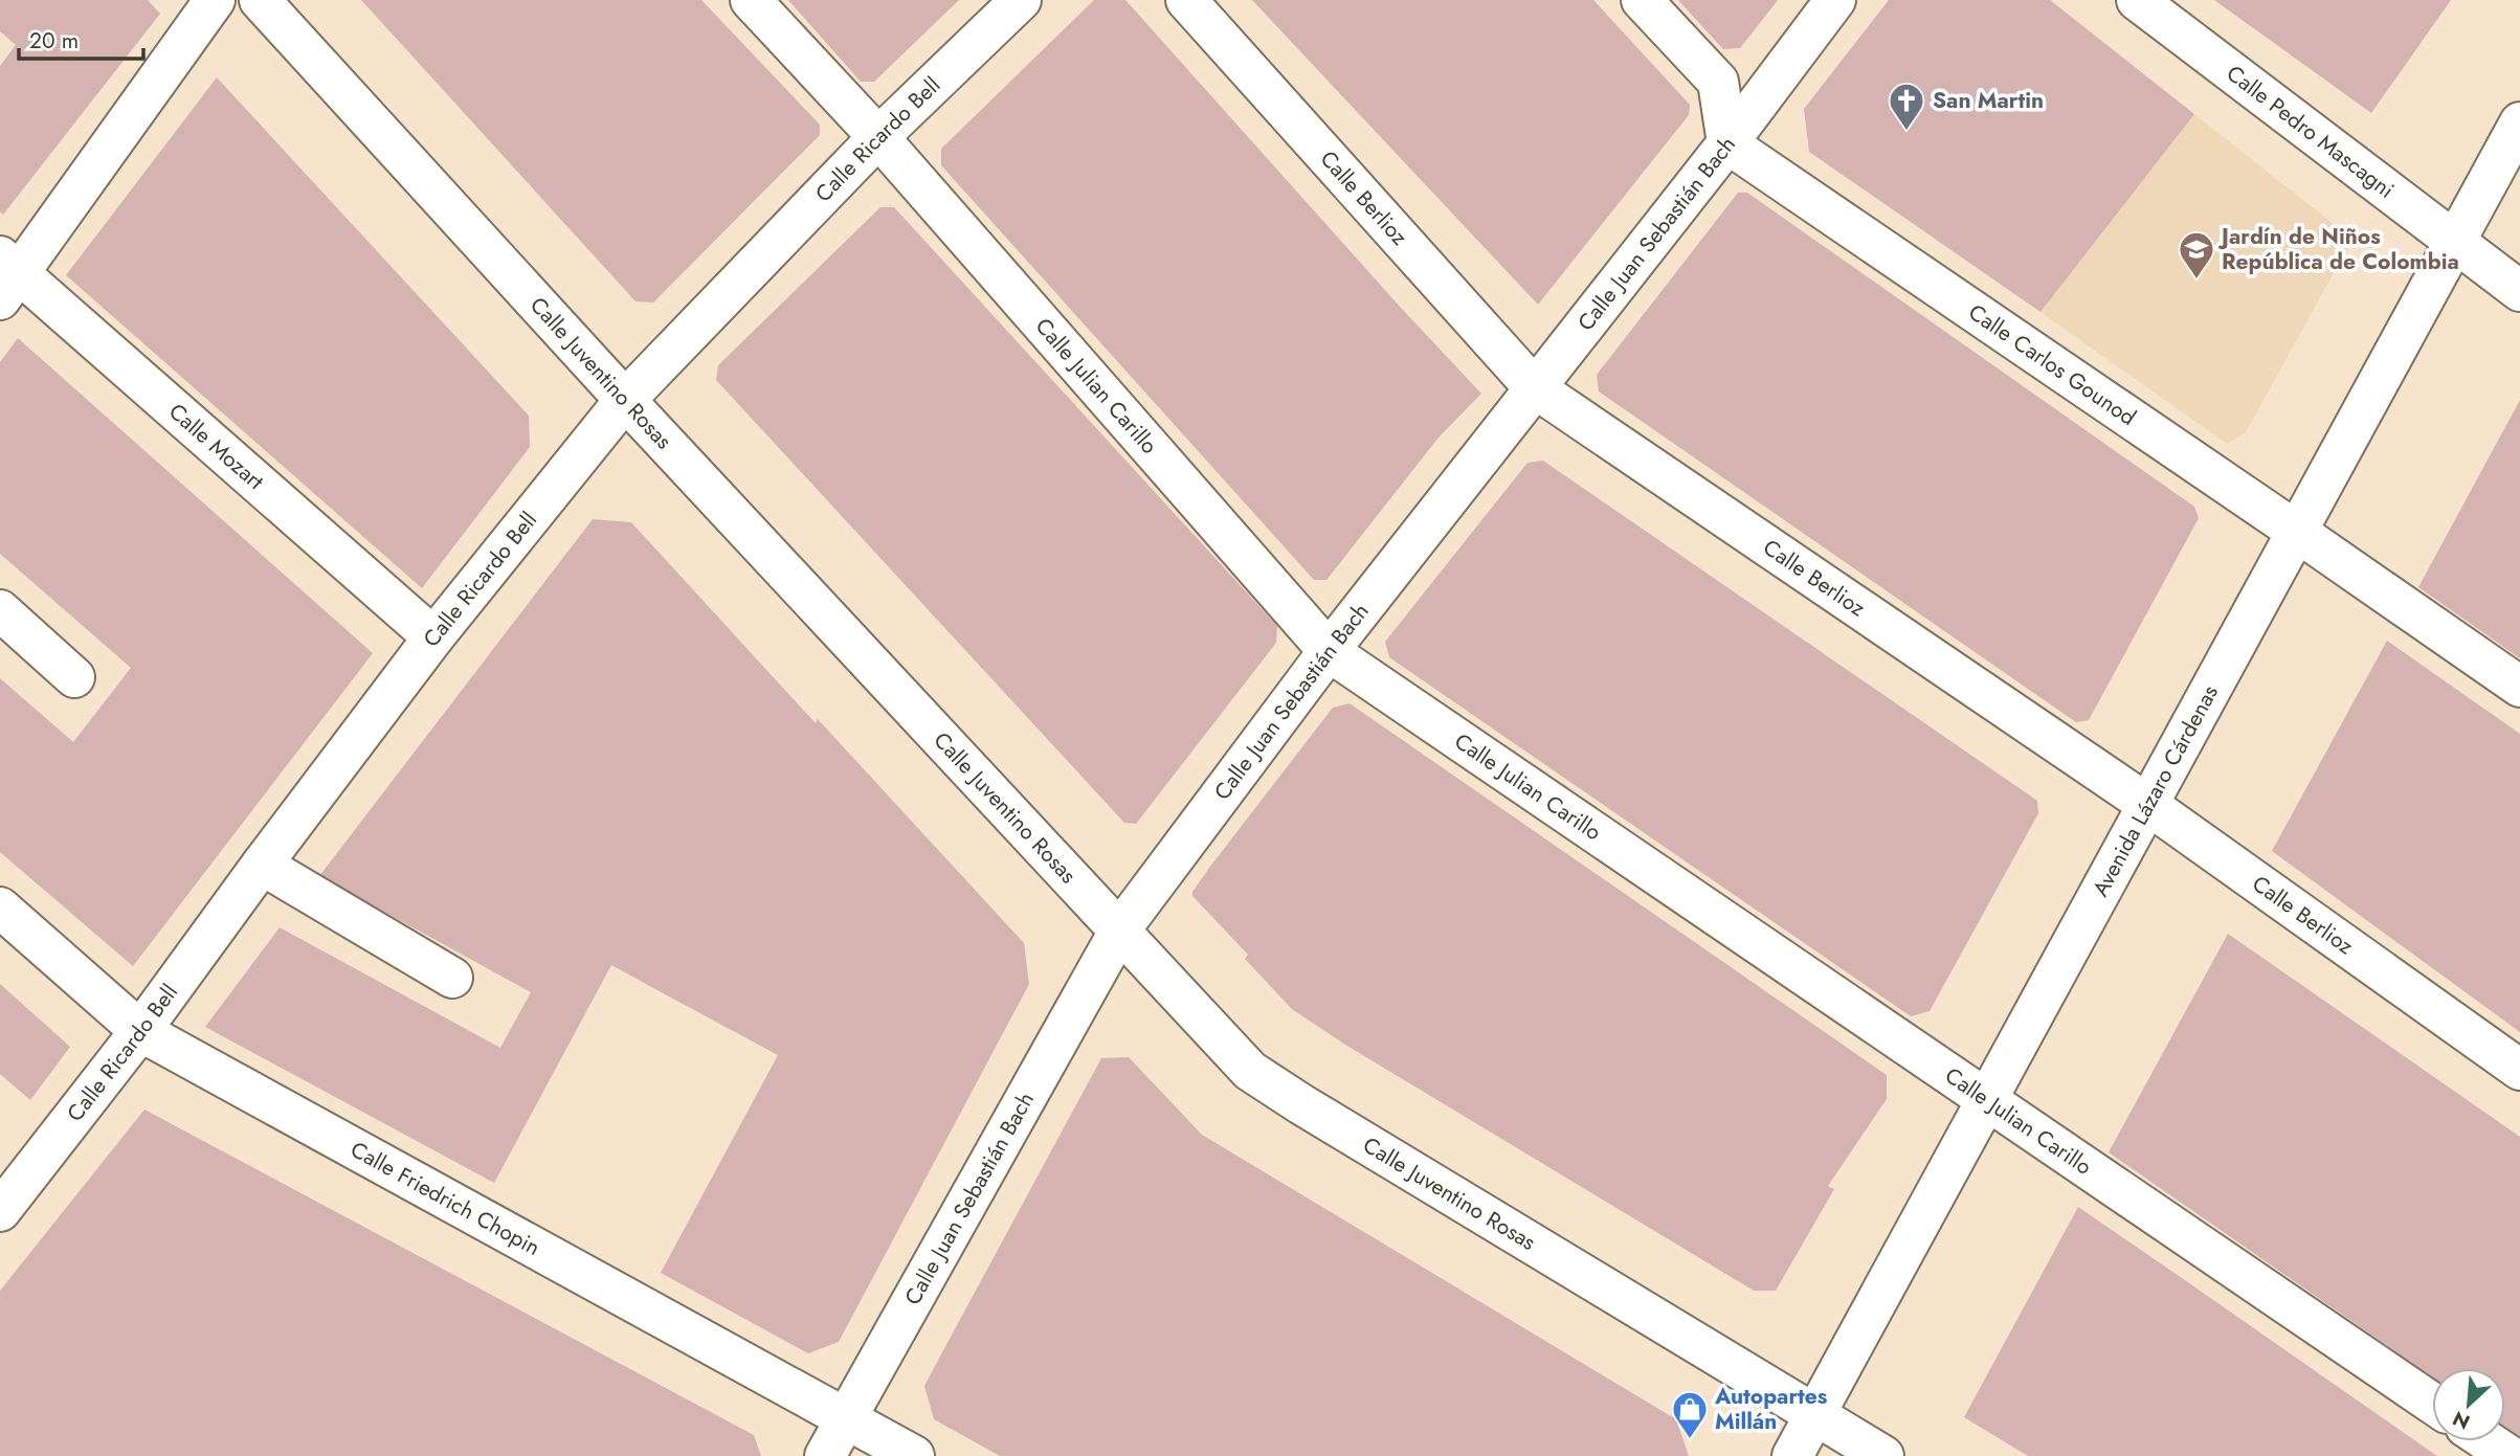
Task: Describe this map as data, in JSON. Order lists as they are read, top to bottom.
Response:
{
  "streets": {
    "street": [
      "Calle Pedro Mascagni",
      "Calle Ricardo Bell",
      "Calle Berlioz",
      "Calle Juan Sebastián Bach",
      "Calle Carlos Gounod",
      "Calle Juventino Rosas",
      "Calle Julian Carillo",
      "Calle Mozart",
      "Avenida Lázaro Cárdenas",
      "Calle Friedrich Chopin"
    ]
  },
  "crossings": [
    ["Calle Pedro Mascagni", "Avenida Lázaro Cárdenas"],
    ["Calle Ricardo Bell", "Calle Juventino Rosas"],
    ["Calle Ricardo Bell", "Calle Julian Carillo"],
    ["Calle Ricardo Bell", "Calle Mozart"],
    ["Calle Ricardo Bell", "Calle Friedrich Chopin"],
    ["Calle Berlioz", "Calle Juan Sebastián Bach"],
    ["Calle Berlioz", "Avenida Lázaro Cárdenas"],
    ["Calle Juan Sebastián Bach", "Calle Carlos Gounod"],
    ["Calle Juan Sebastián Bach", "Calle Juventino Rosas"],
    ["Calle Juan Sebastián Bach", "Calle Julian Carillo"],
    ["Calle Juan Sebastián Bach", "Calle Friedrich Chopin"],
    ["Calle Carlos Gounod", "Avenida Lázaro Cárdenas"],
    ["Calle Juventino Rosas", "Avenida Lázaro Cárdenas"],
    ["Calle Julian Carillo", "Avenida Lázaro Cárdenas"]
  ],
  "places": {
    "church": ["San Martin"],
    "school or university": ["Jardín de Niños República de Colombia"],
    "shop": ["Autopartes Millán"]
  },
  "scale_bar": "20 m",
  "north": "bottom left"
}
